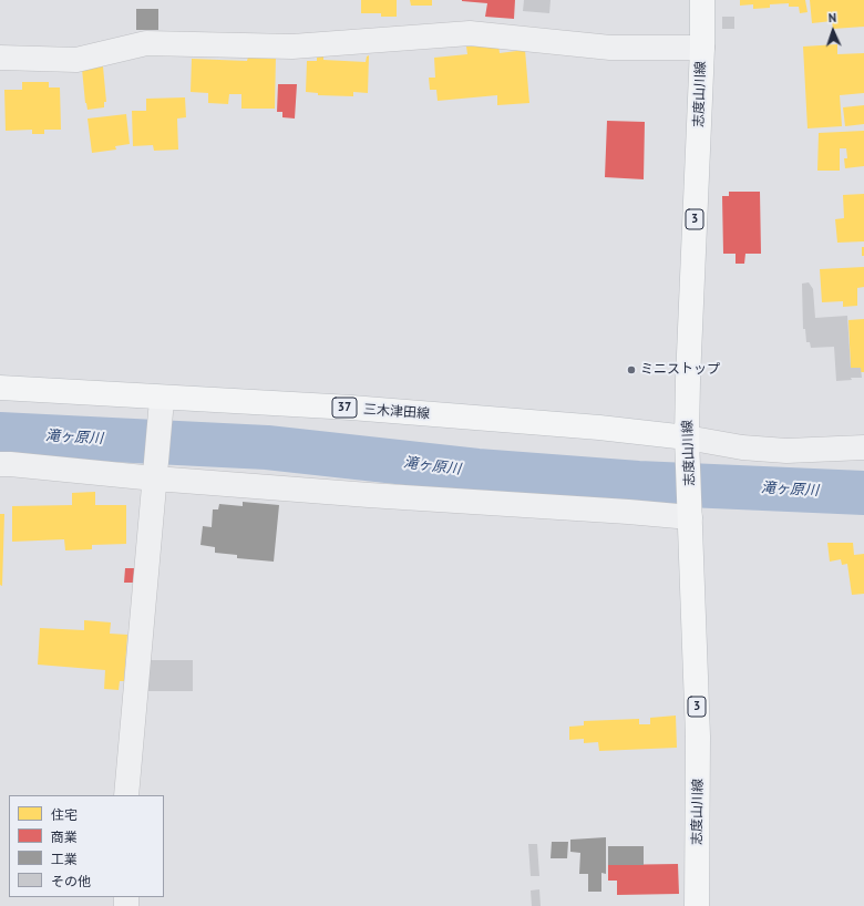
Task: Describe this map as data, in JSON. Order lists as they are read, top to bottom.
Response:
{
  "streets": {
    "main road": [
      "志度山川線",
      "3",
      "37",
      "三木津田線"
    ]
  },
  "crossings": [
    ["志度山川線", "三木津田線"]
  ],
  "water": ["滝ヶ原川"],
  "places": ["ミニストップ"],
  "legend": [
    "住宅",
    "商業",
    "工業",
    "その他"
  ],
  "north": "top"
}
